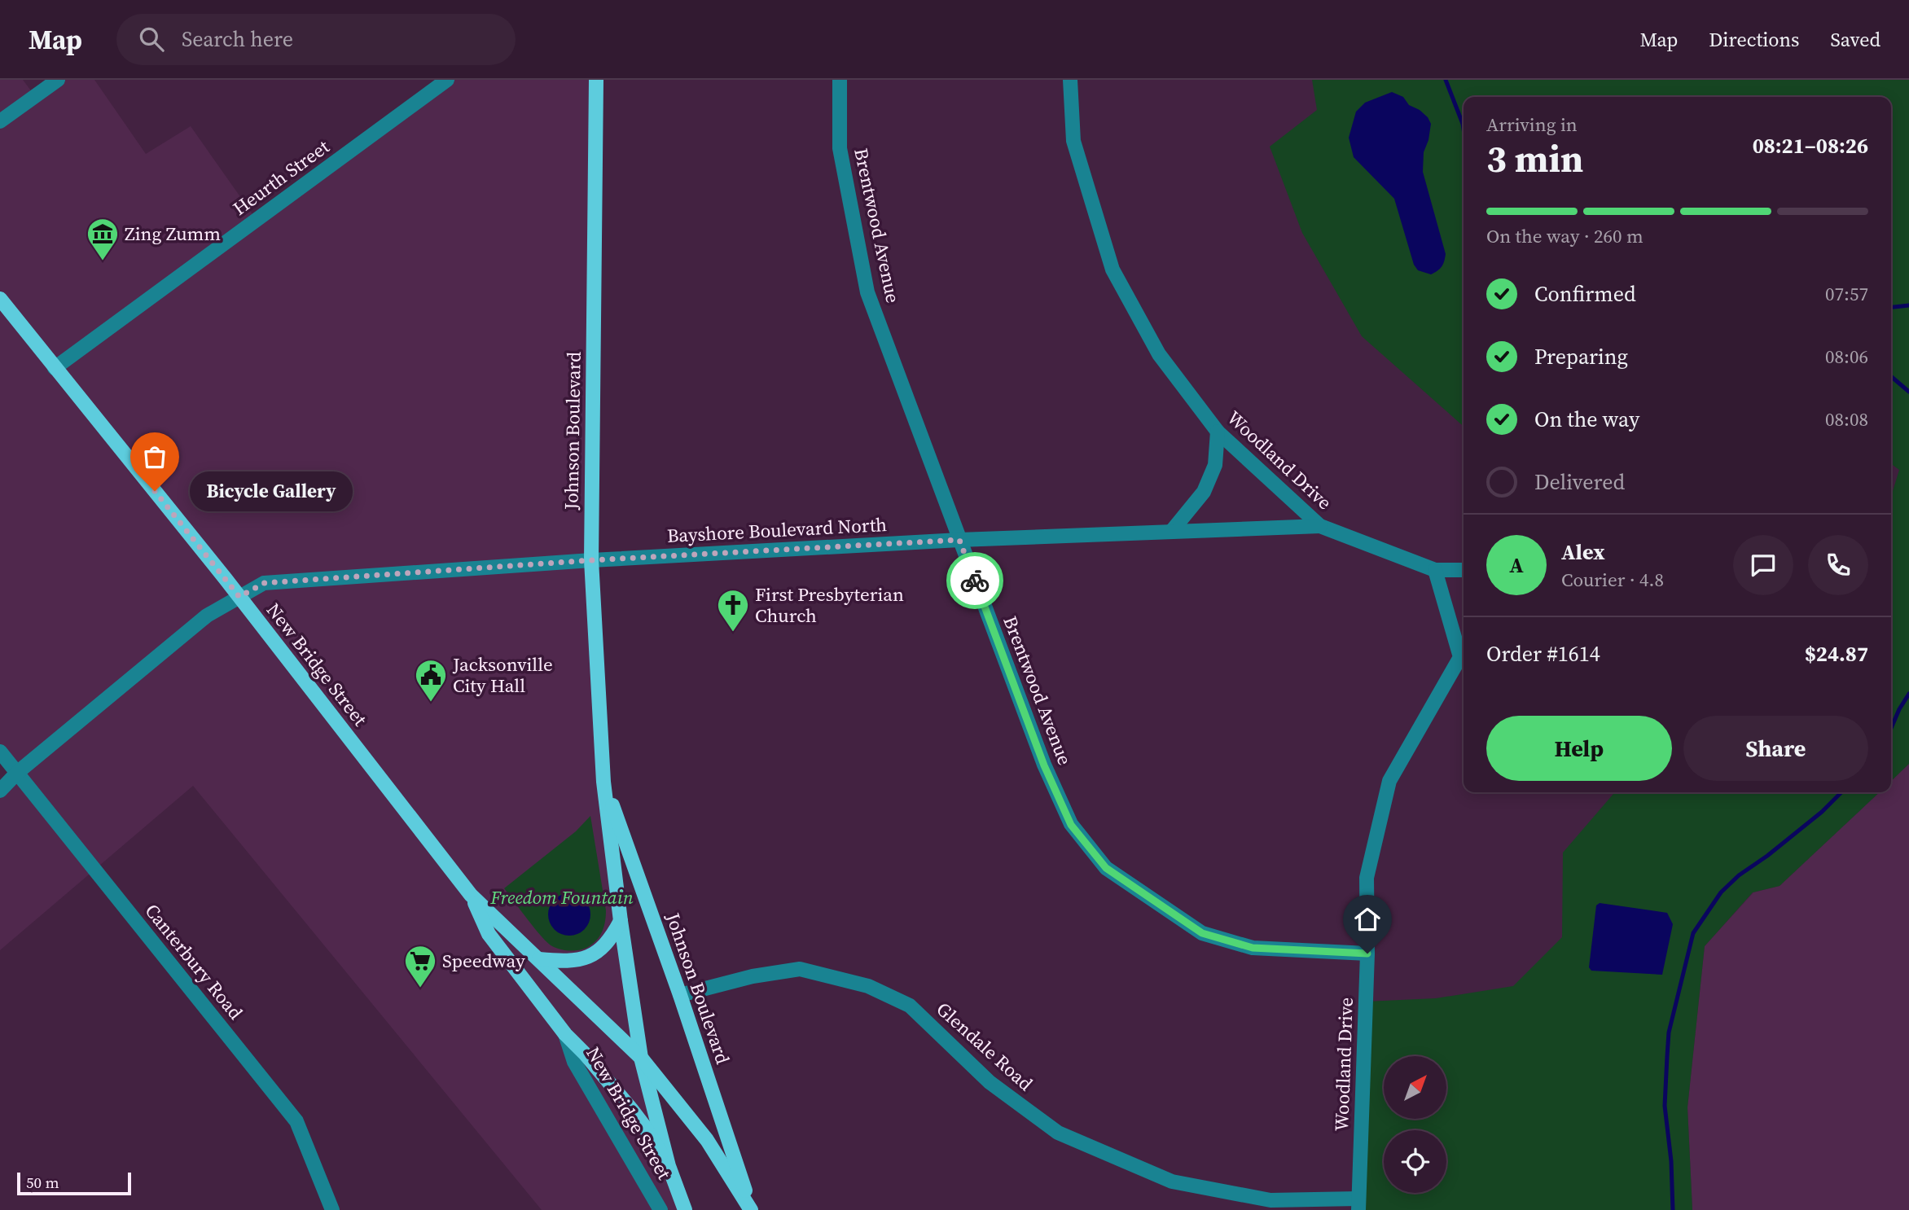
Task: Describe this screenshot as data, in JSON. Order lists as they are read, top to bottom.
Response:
{
  "streets": {
    "main road": ["Johnson Boulevard", "New Bridge Street"],
    "street": [
      "Heurth Street",
      "Brentwood Avenue",
      "Woodland Drive",
      "Bayshore Boulevard North",
      "Canterbury Road",
      "Glendale Road"
    ]
  },
  "crossings": [
    ["Heurth Street", "New Bridge Street"],
    ["Brentwood Avenue", "Woodland Drive"],
    ["Brentwood Avenue", "Bayshore Boulevard North"],
    ["Johnson Boulevard", "Bayshore Boulevard North"],
    ["Johnson Boulevard", "New Bridge Street"],
    ["Johnson Boulevard", "Glendale Road"],
    ["Woodland Drive", "Bayshore Boulevard North"],
    ["Woodland Drive", "Glendale Road"],
    ["Bayshore Boulevard North", "New Bridge Street"],
    ["Bayshore Boulevard North", "Canterbury Road"]
  ],
  "parks": ["Freedom Fountain"],
  "places": {
    "museum": ["Zing Zumm"],
    "other": ["Bicycle Gallery"],
    "church": ["First Presbyterian Church"],
    "public building": ["Jacksonville City Hall"],
    "supermarket": ["Speedway"]
  },
  "scale_bar": "50 m",
  "north": "top right",
  "page": {
    "header": "Map",
    "search": "Search here",
    "nav": ["Map", "Directions", "Saved"],
    "heading": ["3 min", "Arriving in", "08:21–08:26"],
    "panel": [
      "Alex",
      "Courier · 4.8",
      "Order #1614",
      "$24.87"
    ],
    "bar": "On the way · 260 m",
    "list": [
      ["Confirmed", "07:57"],
      ["Preparing", "08:06"],
      ["On the way", "08:08"],
      "Delivered"
    ],
    "bubble": "Bicycle Gallery",
    "round": "A",
    "buttons": ["Help", "Share"],
    "scale": "50 m"
  }
}
